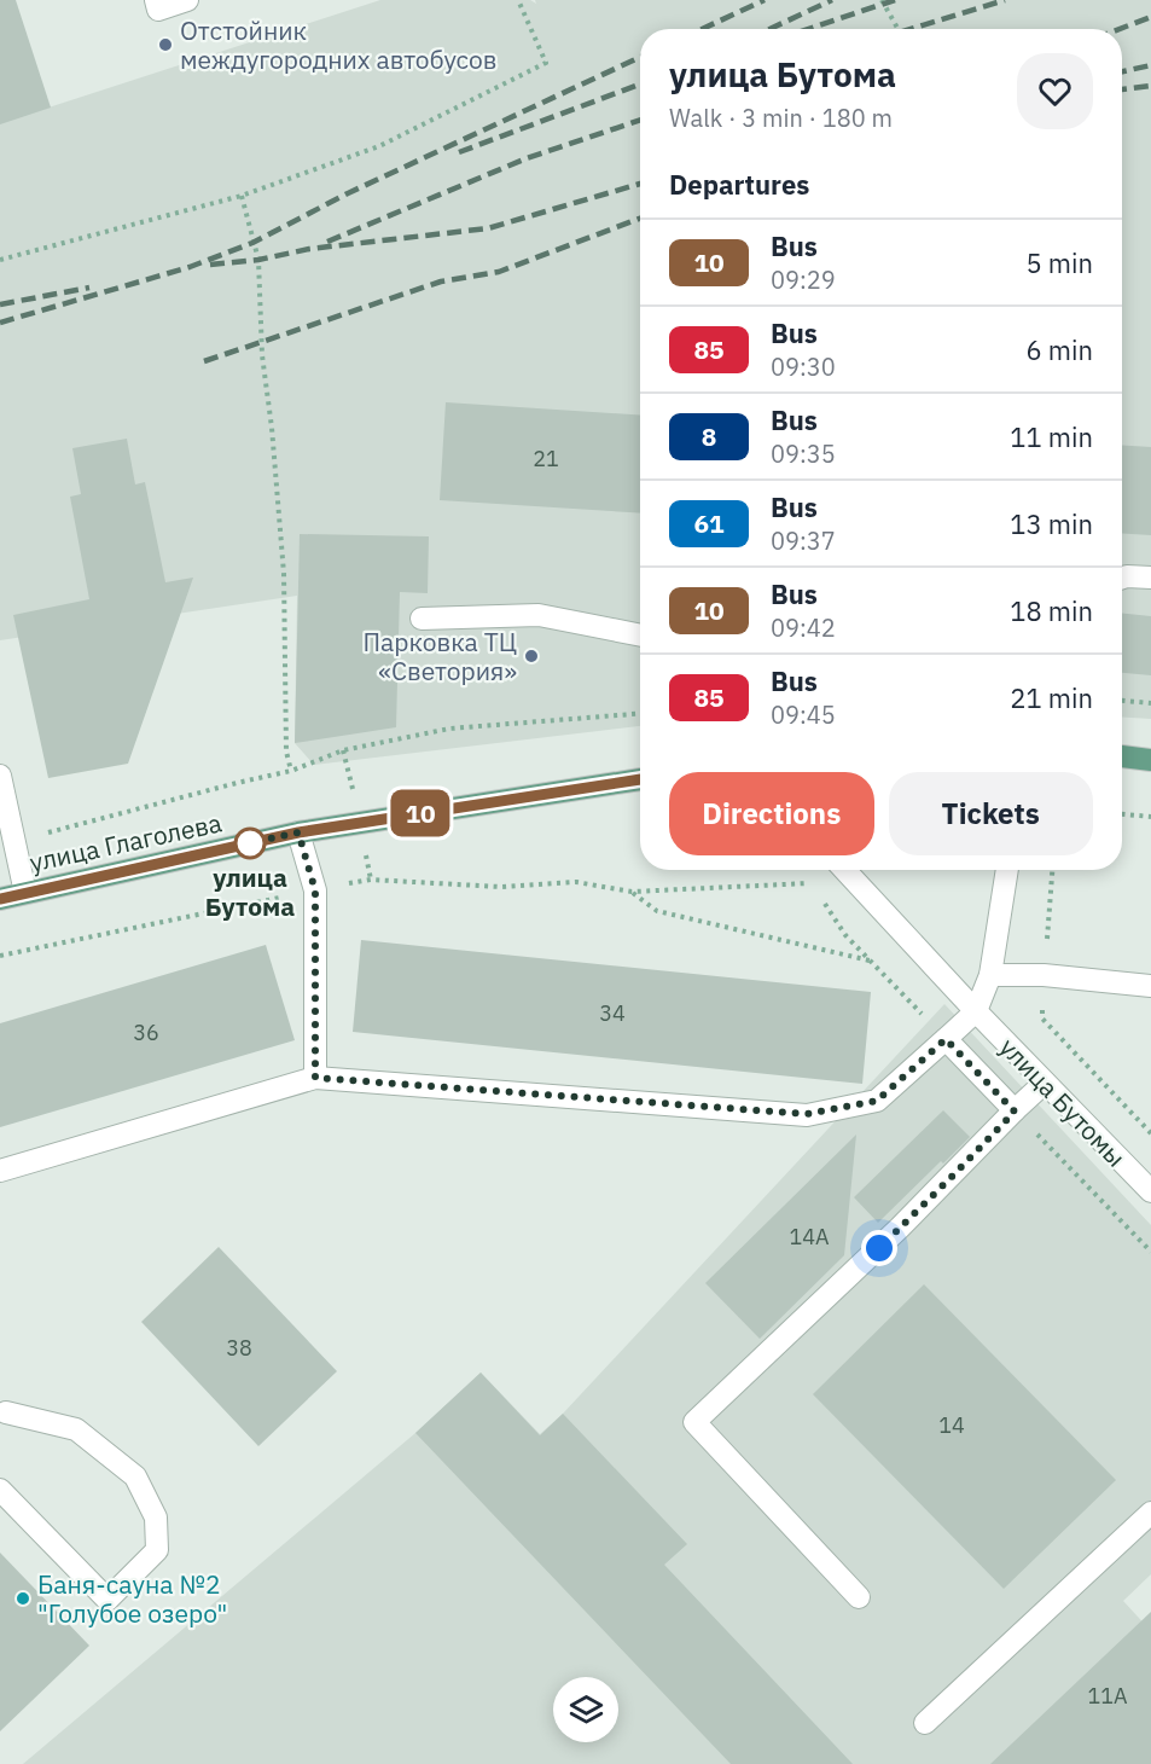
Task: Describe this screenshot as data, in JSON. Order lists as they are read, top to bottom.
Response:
{
  "streets": {
    "main road": ["улица Глаголева"],
    "street": ["улица Бутомы"]
  },
  "places": [
    "Отстойник междугородних автобусов",
    "Парковка ТЦ «Светория»",
    "улица Бутома",
    "Баня-сауна №2 \"Голубое озеро\""
  ],
  "lines": ["bus line 10"],
  "house_numbers": [
    "21",
    "34",
    "36",
    "14А",
    "38",
    "14",
    "11А"
  ],
  "page": {
    "on_map": "10",
    "heading": [
      ["улица Бутома", "Walk · 3 min · 180 m"],
      "Departures"
    ],
    "list": [
      {
        "mark": "10",
        "name": "Bus",
        "note": "09:29",
        "value": "5 min"
      },
      {
        "mark": "85",
        "name": "Bus",
        "note": "09:30",
        "value": "6 min"
      },
      {
        "mark": "8",
        "name": "Bus",
        "note": "09:35",
        "value": "11 min"
      },
      {
        "mark": "61",
        "name": "Bus",
        "note": "09:37",
        "value": "13 min"
      },
      {
        "mark": "10",
        "name": "Bus",
        "note": "09:42",
        "value": "18 min"
      },
      {
        "mark": "85",
        "name": "Bus",
        "note": "09:45",
        "value": "21 min"
      }
    ],
    "buttons": ["Directions", "Tickets"]
  }
}
